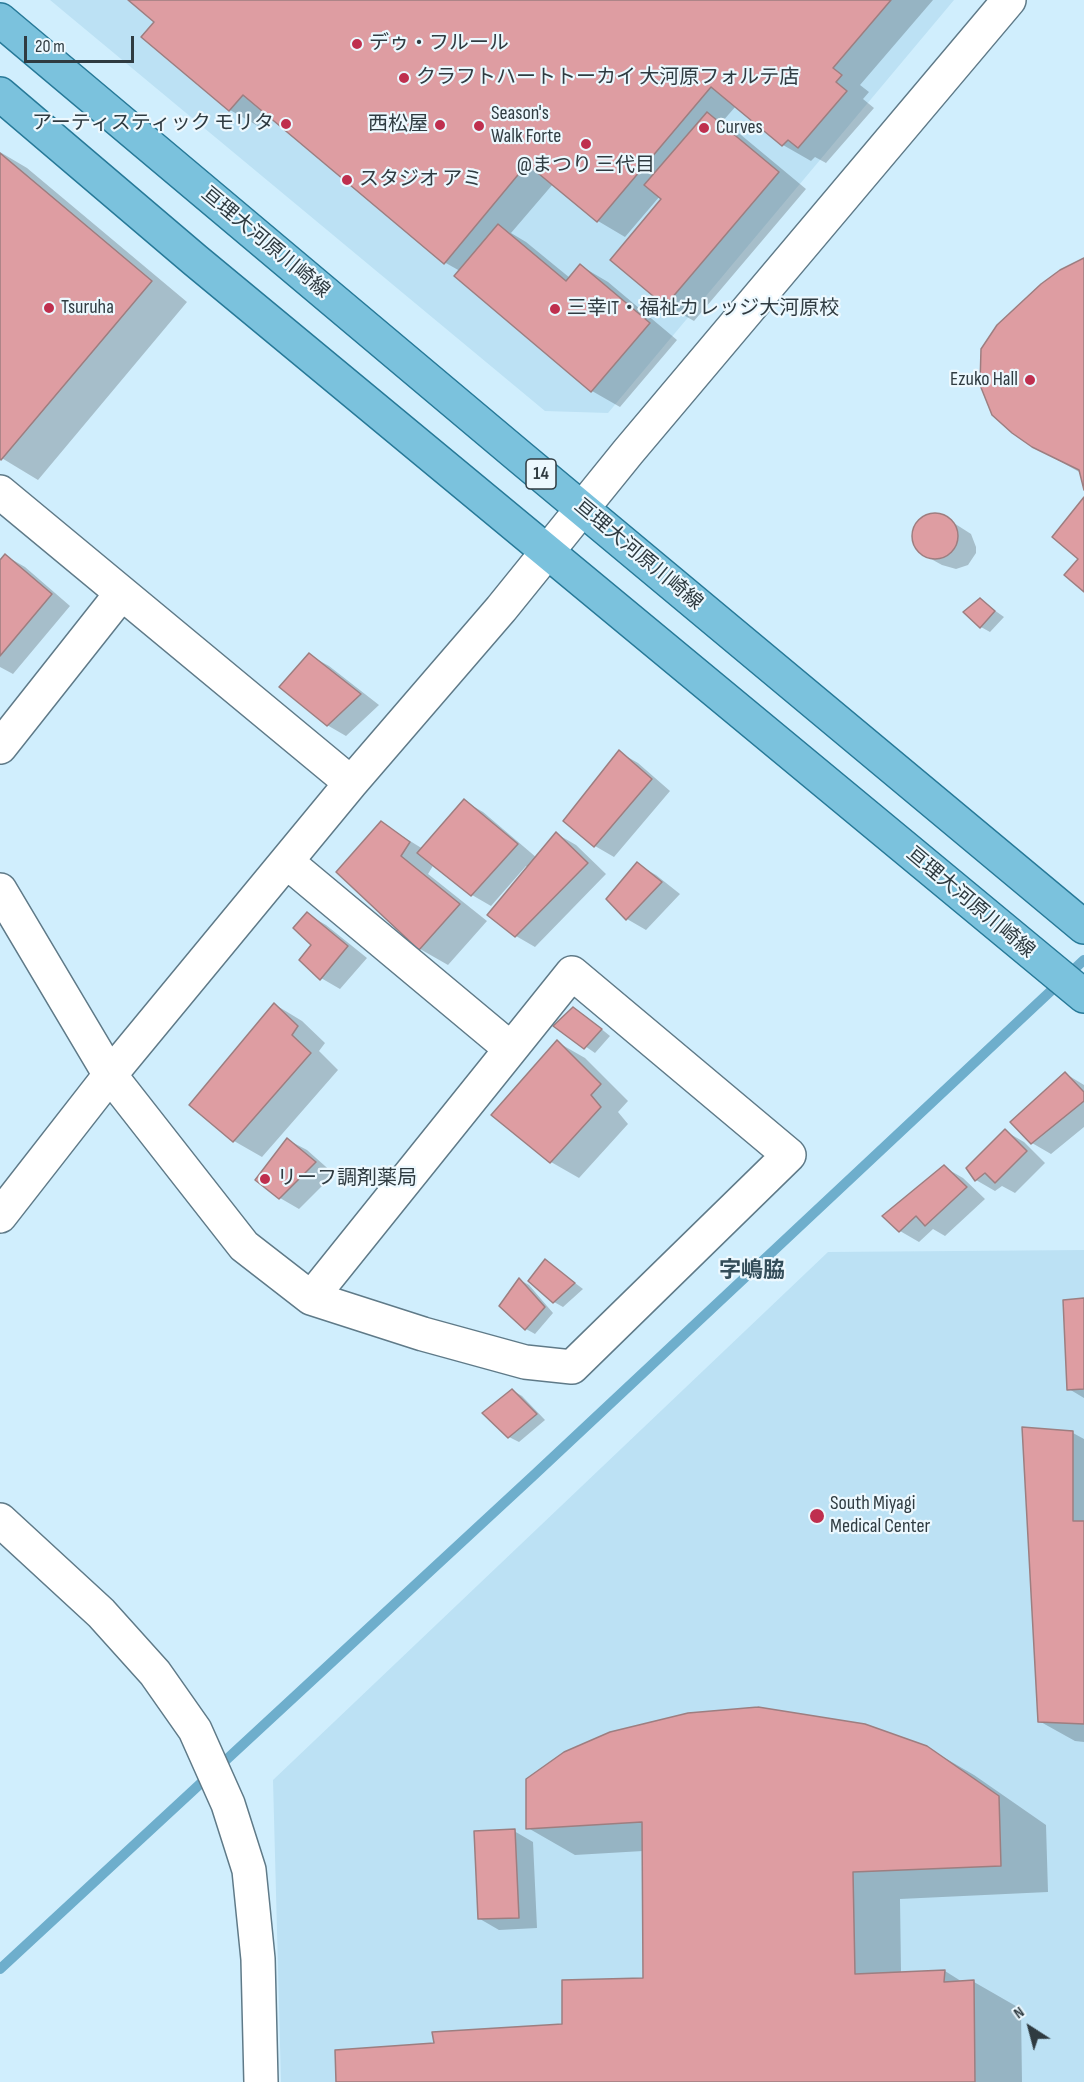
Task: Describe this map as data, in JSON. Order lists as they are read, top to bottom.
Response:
{
  "streets": {
    "main road": ["亘理大河原川崎線", "14"]
  },
  "districts": ["字嶋脇"],
  "places": [
    "デゥ・フルール",
    "クラフトハートトーカイ 大河原フォルテ店",
    "アーティスティック モリタ",
    "西松屋",
    "Season's Walk Forte",
    "Curves",
    "@まつり 三代目",
    "スタジオ アミ",
    "Tsuruha",
    "三幸IT・福祉カレッジ大河原校",
    "Ezuko Hall",
    "リーフ調剤薬局",
    "South Miyagi Medical Center"
  ],
  "scale_bar": "20 m",
  "north": "top left"
}
